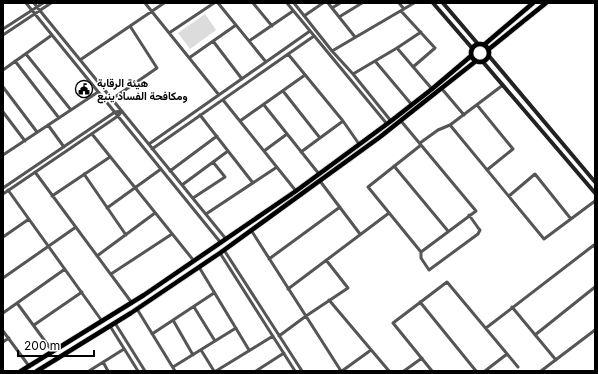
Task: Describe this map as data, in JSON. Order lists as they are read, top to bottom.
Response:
{
  "places": {
    "public building": ["هيئة الرقابة ومكافحة الفساد ينبع"]
  },
  "scale_bar": "200 m"
}
